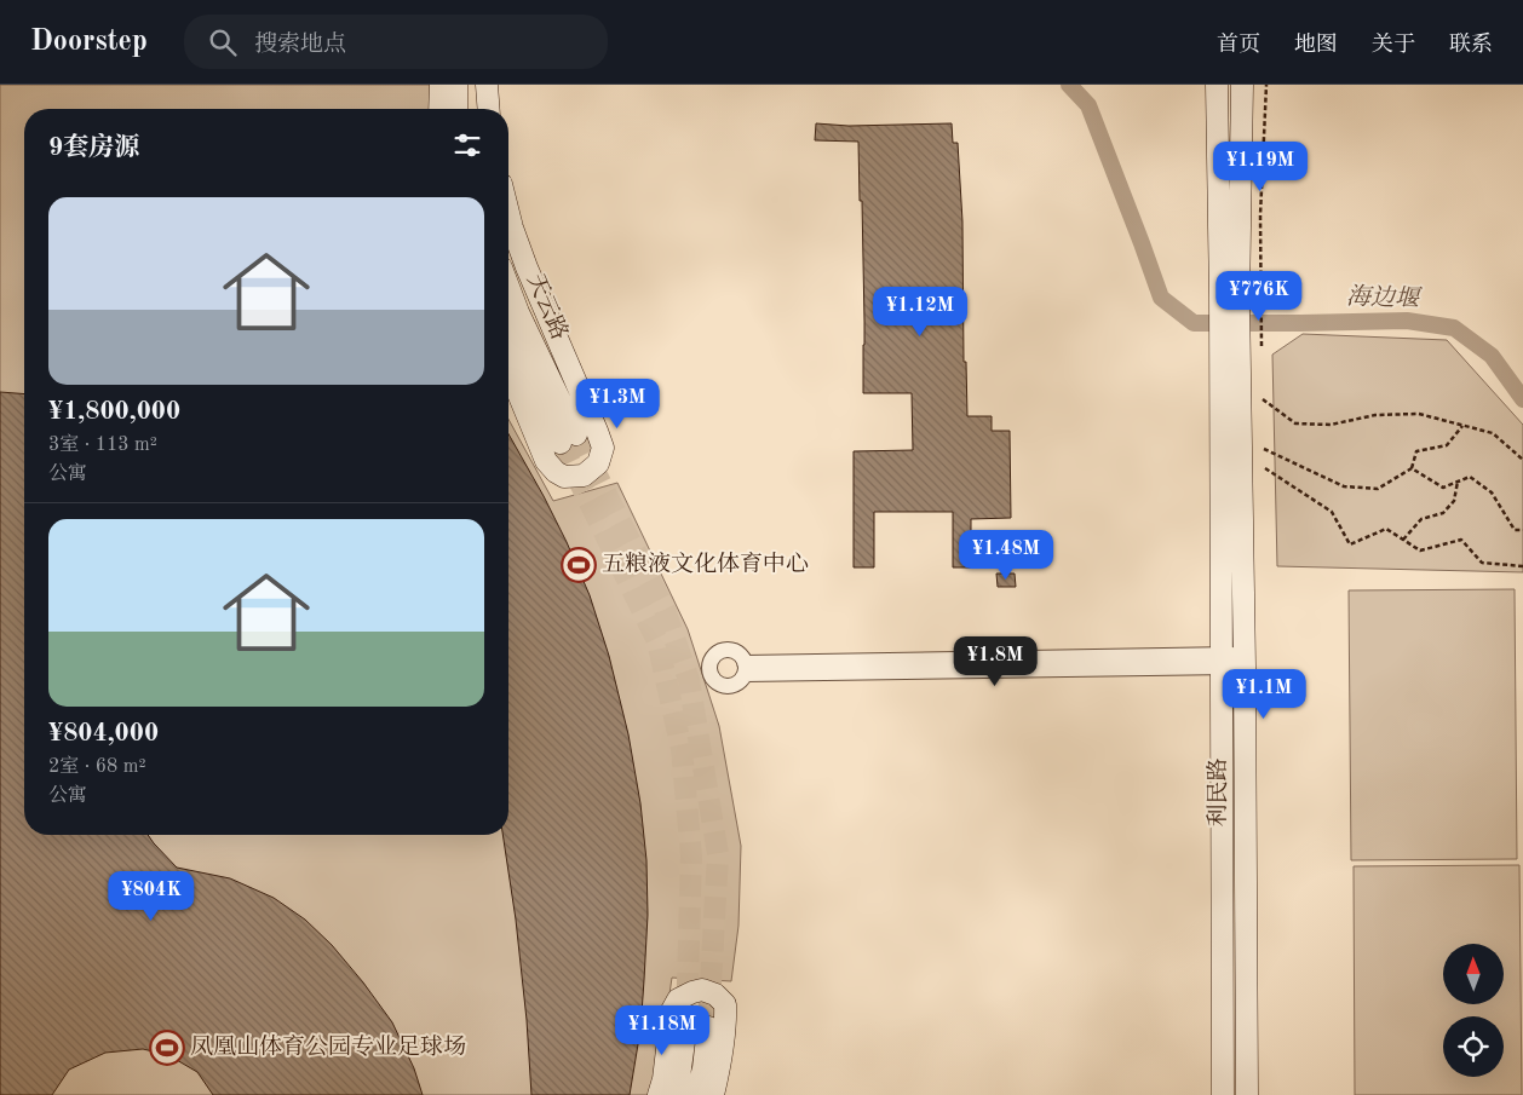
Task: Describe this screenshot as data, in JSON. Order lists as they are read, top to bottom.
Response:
{
  "streets": {
    "main road": ["天云路", "利民路"]
  },
  "water": ["海边堰"],
  "places": {
    "sports": ["五粮液文化体育中心", "凤凰山体育公园专业足球场"]
  },
  "north": "top",
  "page": {
    "header": "Doorstep",
    "search": "搜索地点",
    "nav": [
      "首页",
      "地图",
      "关于",
      "联系"
    ],
    "heading": "9套房源",
    "price": [
      "¥1.19M",
      "¥776K",
      "¥1.12M",
      "¥1.3M",
      "¥1.48M",
      "¥1.8M",
      "¥1.1M",
      "¥804K",
      "¥1.18M"
    ],
    "list": [
      {
        "name": "¥1,800,000",
        "note": "3室 · 113 m² · 公寓"
      },
      {
        "name": "¥804,000",
        "note": "2室 · 68 m² · 公寓"
      }
    ]
  }
}
